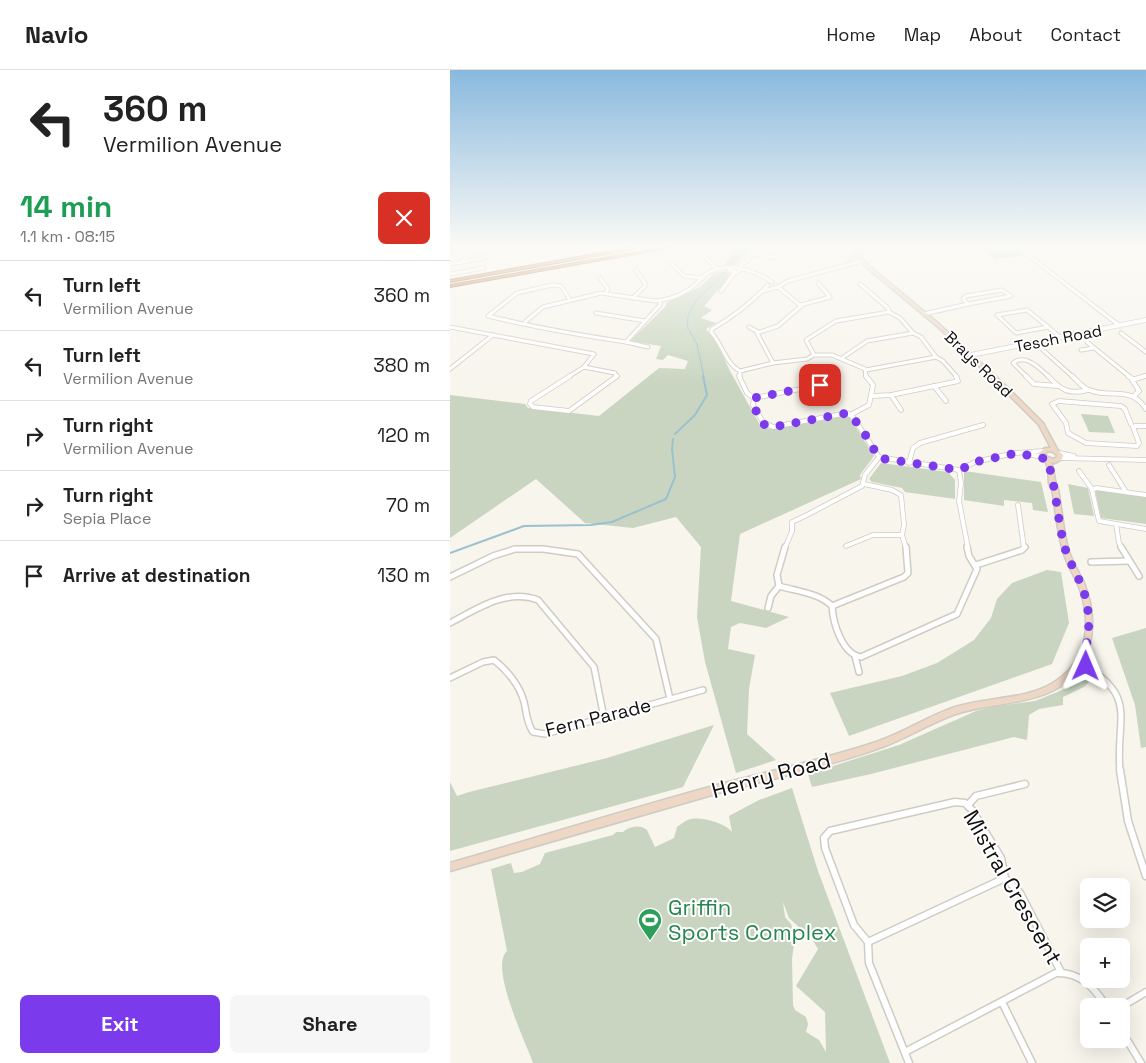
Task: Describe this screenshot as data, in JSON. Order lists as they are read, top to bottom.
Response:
{
  "streets": {
    "main road": ["Brays Road", "Henry Road"],
    "street": ["Tesch Road", "Fern Parade", "Mistral Crescent"]
  },
  "crossings": [
    ["Tesch Road", "Brays Road"],
    ["Brays Road", "Henry Road"]
  ],
  "places": {
    "sports": ["Griffin Sports Complex"]
  },
  "page": {
    "header": "Navio",
    "nav": [
      "Home",
      "Map",
      "About",
      "Contact"
    ],
    "turn": ["360 m", "Vermilion Avenue"],
    "heading": ["14 min", "1.1 km · 08:15"],
    "list": [
      {
        "name": "Turn left",
        "note": "Vermilion Avenue",
        "value": "360 m"
      },
      {
        "name": "Turn left",
        "note": "Vermilion Avenue",
        "value": "380 m"
      },
      {
        "name": "Turn right",
        "note": "Vermilion Avenue",
        "value": "120 m"
      },
      {
        "name": "Turn right",
        "note": "Sepia Place",
        "value": "70 m"
      },
      {
        "name": "Arrive at destination",
        "value": "130 m"
      }
    ],
    "map_buttons": ["+", "−"],
    "buttons": ["Exit", "Share"]
  }
}
